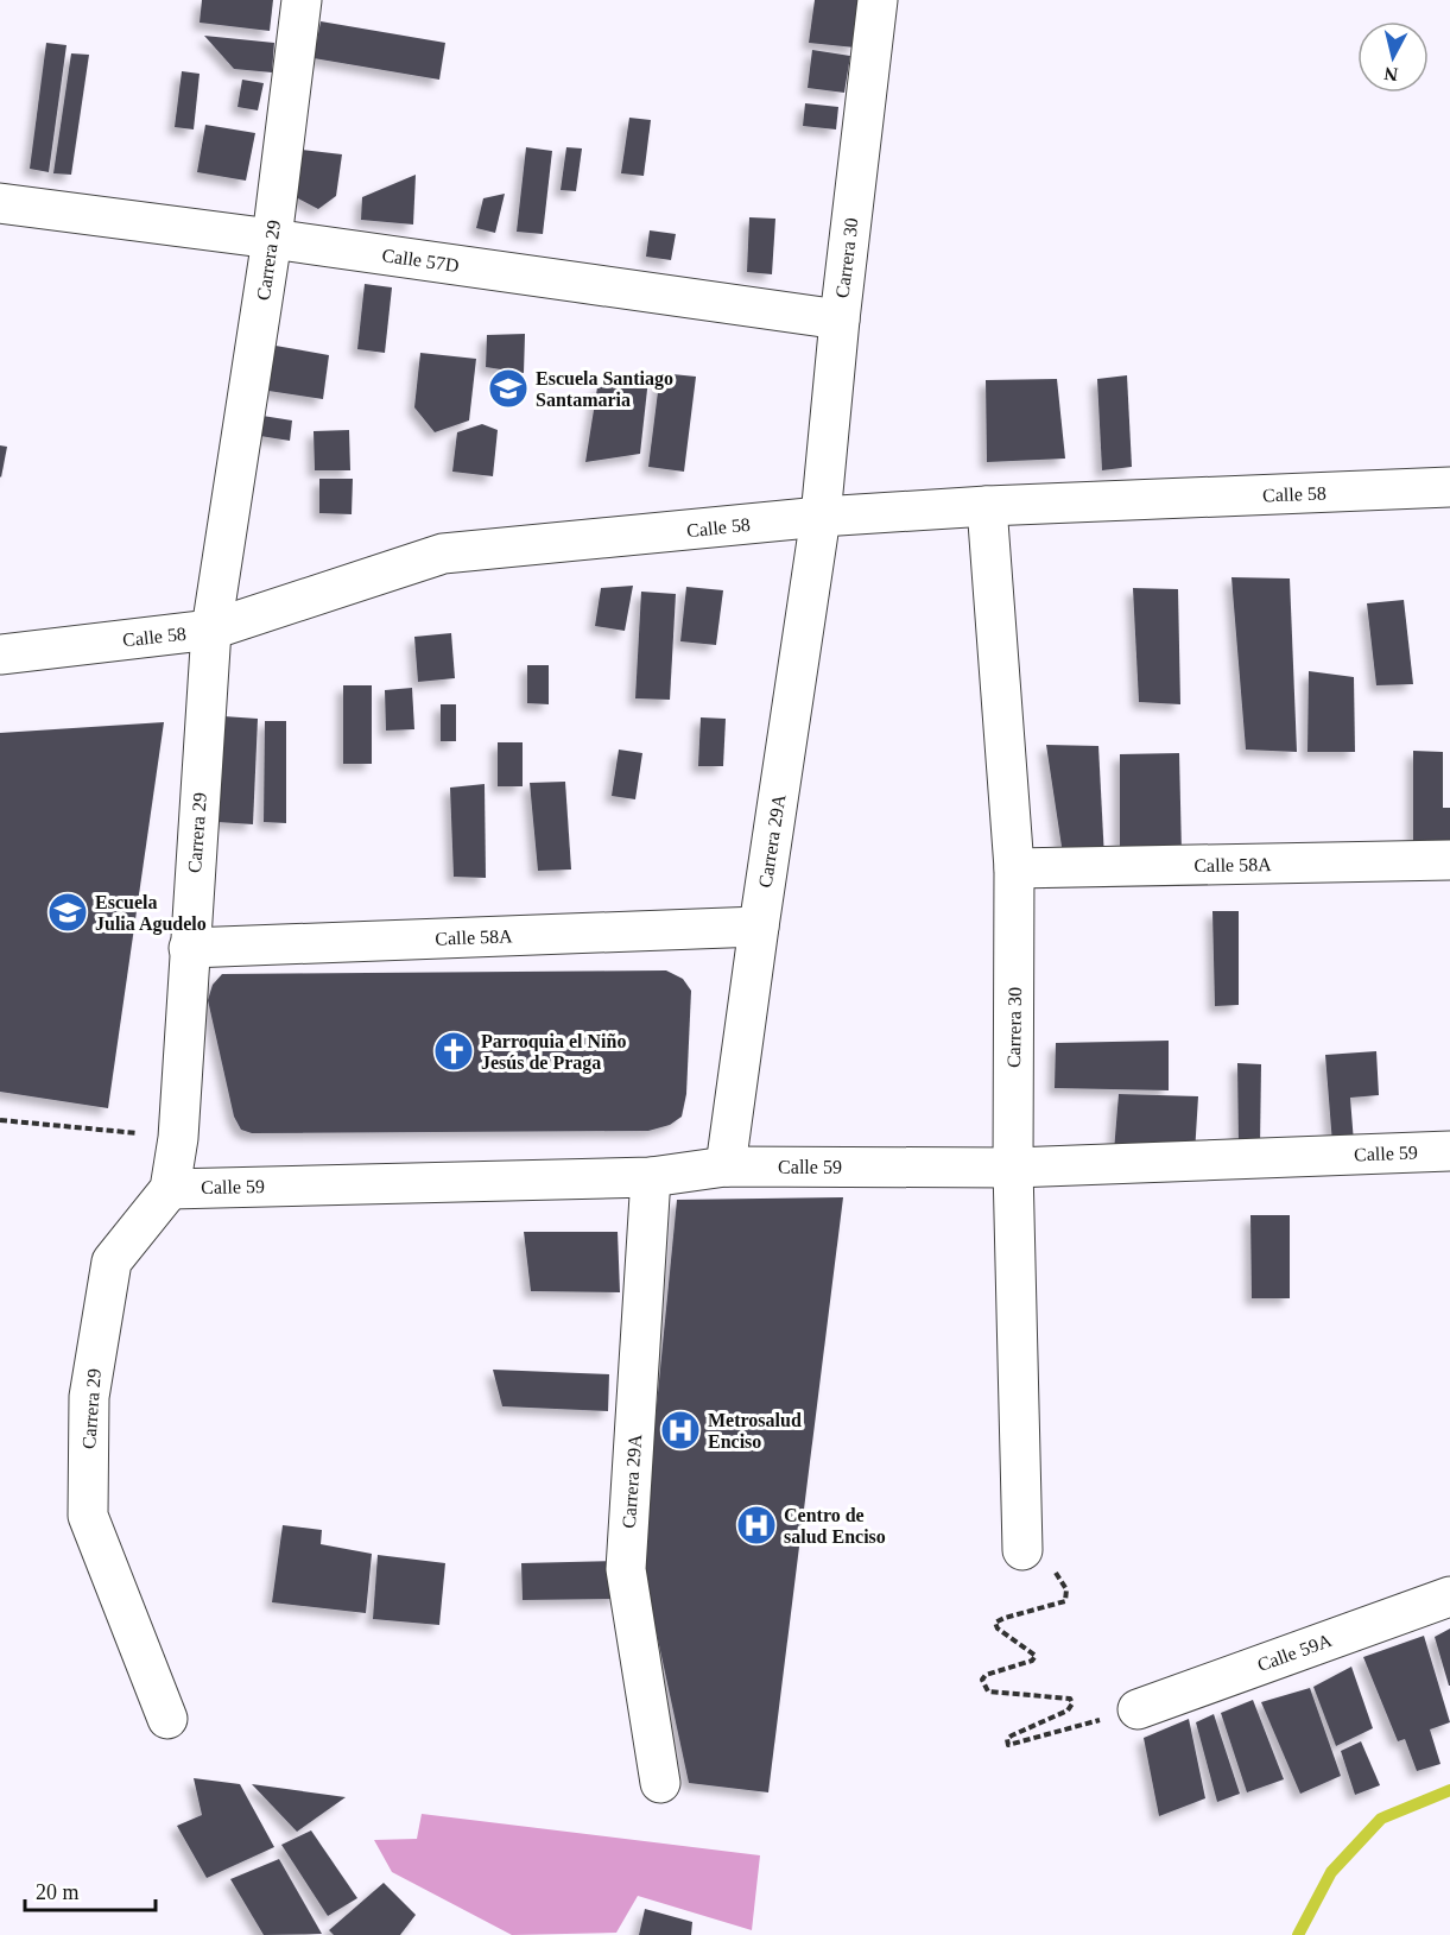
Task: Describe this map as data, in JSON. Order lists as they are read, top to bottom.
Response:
{
  "streets": {
    "street": [
      "Carrera 30",
      "Carrera 29",
      "Calle 57D",
      "Calle 58",
      "Carrera 29A",
      "Calle 58A",
      "Calle 59",
      "Calle 59A"
    ]
  },
  "crossings": [
    ["Carrera 30", "Calle 57D"],
    ["Carrera 30", "Calle 58"],
    ["Carrera 30", "Carrera 29A"],
    ["Carrera 30", "Calle 58A"],
    ["Carrera 30", "Calle 59"],
    ["Carrera 29", "Calle 57D"],
    ["Carrera 29", "Calle 58"],
    ["Carrera 29", "Calle 58A"],
    ["Carrera 29", "Calle 59"],
    ["Calle 58", "Carrera 29A"],
    ["Carrera 29A", "Calle 58A"],
    ["Carrera 29A", "Calle 59"]
  ],
  "places": {
    "school or university": ["Escuela Santiago Santamaria", "Escuela Julia Agudelo"],
    "church": ["Parroquia el Niño Jesús de Praga"],
    "hospital": ["Metrosalud Enciso", "Centro de salud Enciso"]
  },
  "scale_bar": "20 m",
  "north": "bottom"
}
